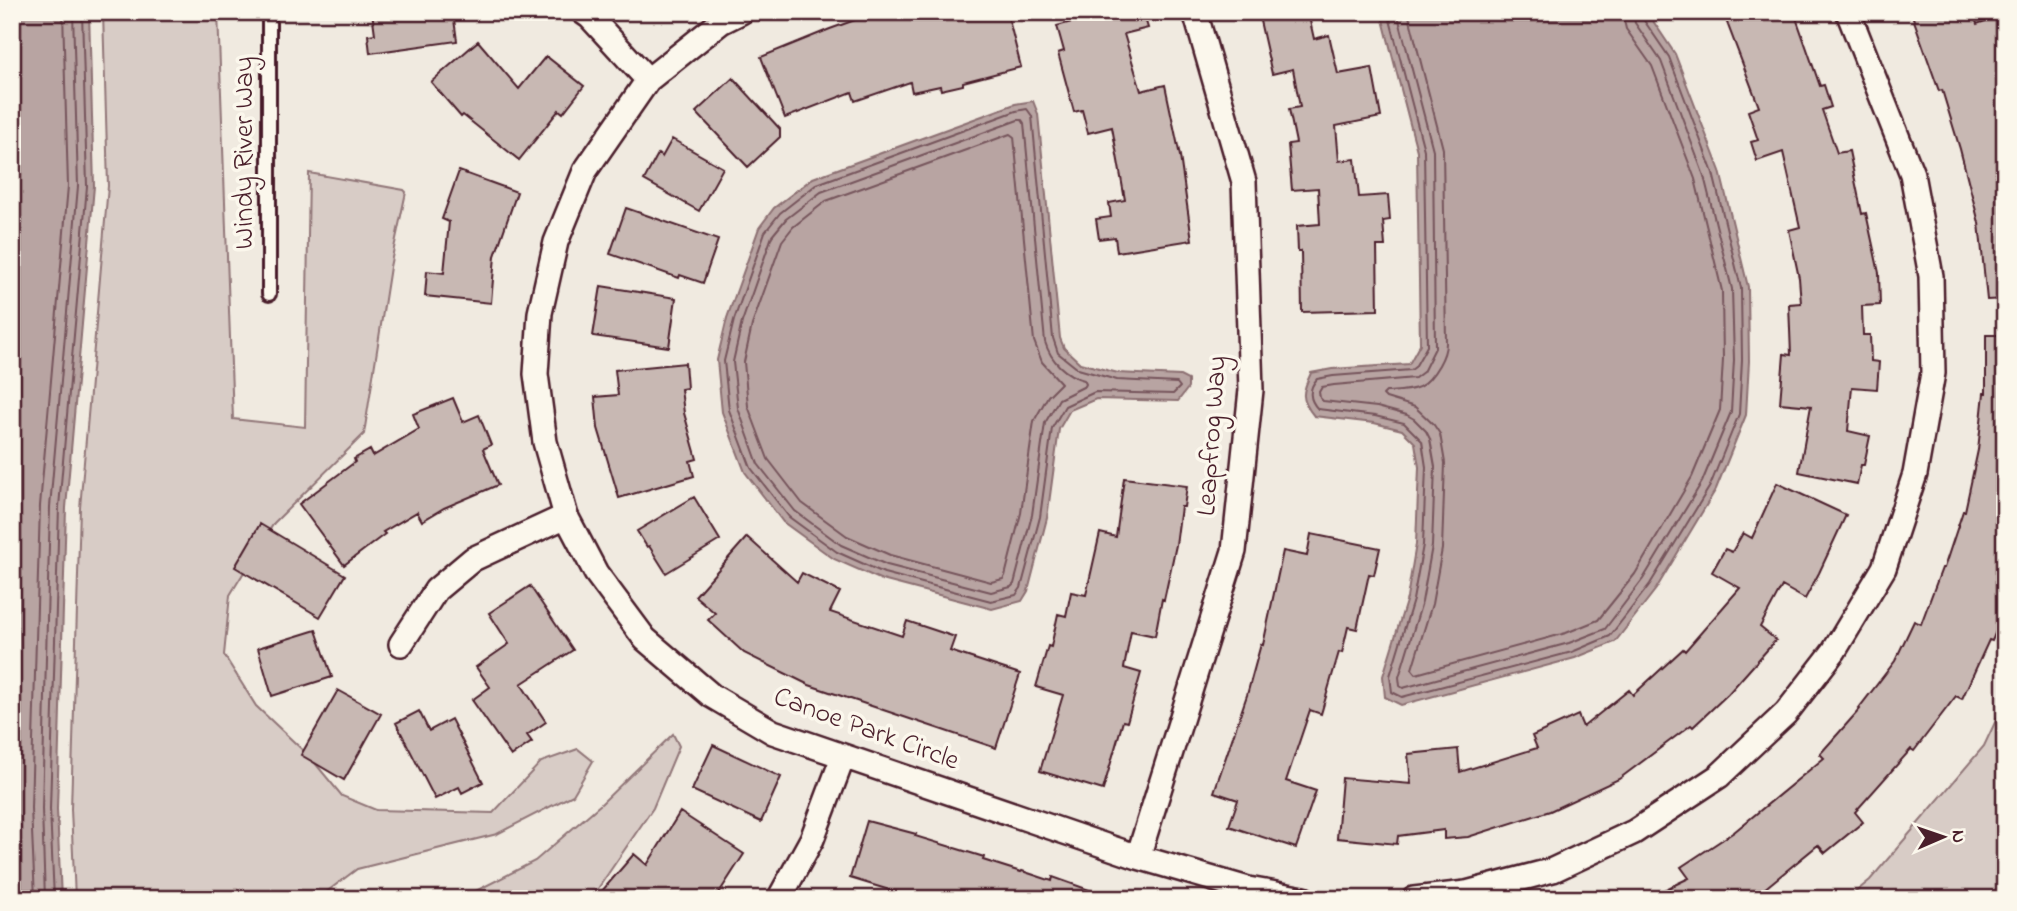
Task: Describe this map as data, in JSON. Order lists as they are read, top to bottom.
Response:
{
  "streets": {
    "street": ["Leapfrog Way", "Canoe Park Circle"],
    "lane": ["Windy River Way"]
  },
  "crossings": [
    ["Leapfrog Way", "Canoe Park Circle"]
  ],
  "north": "right"
}
